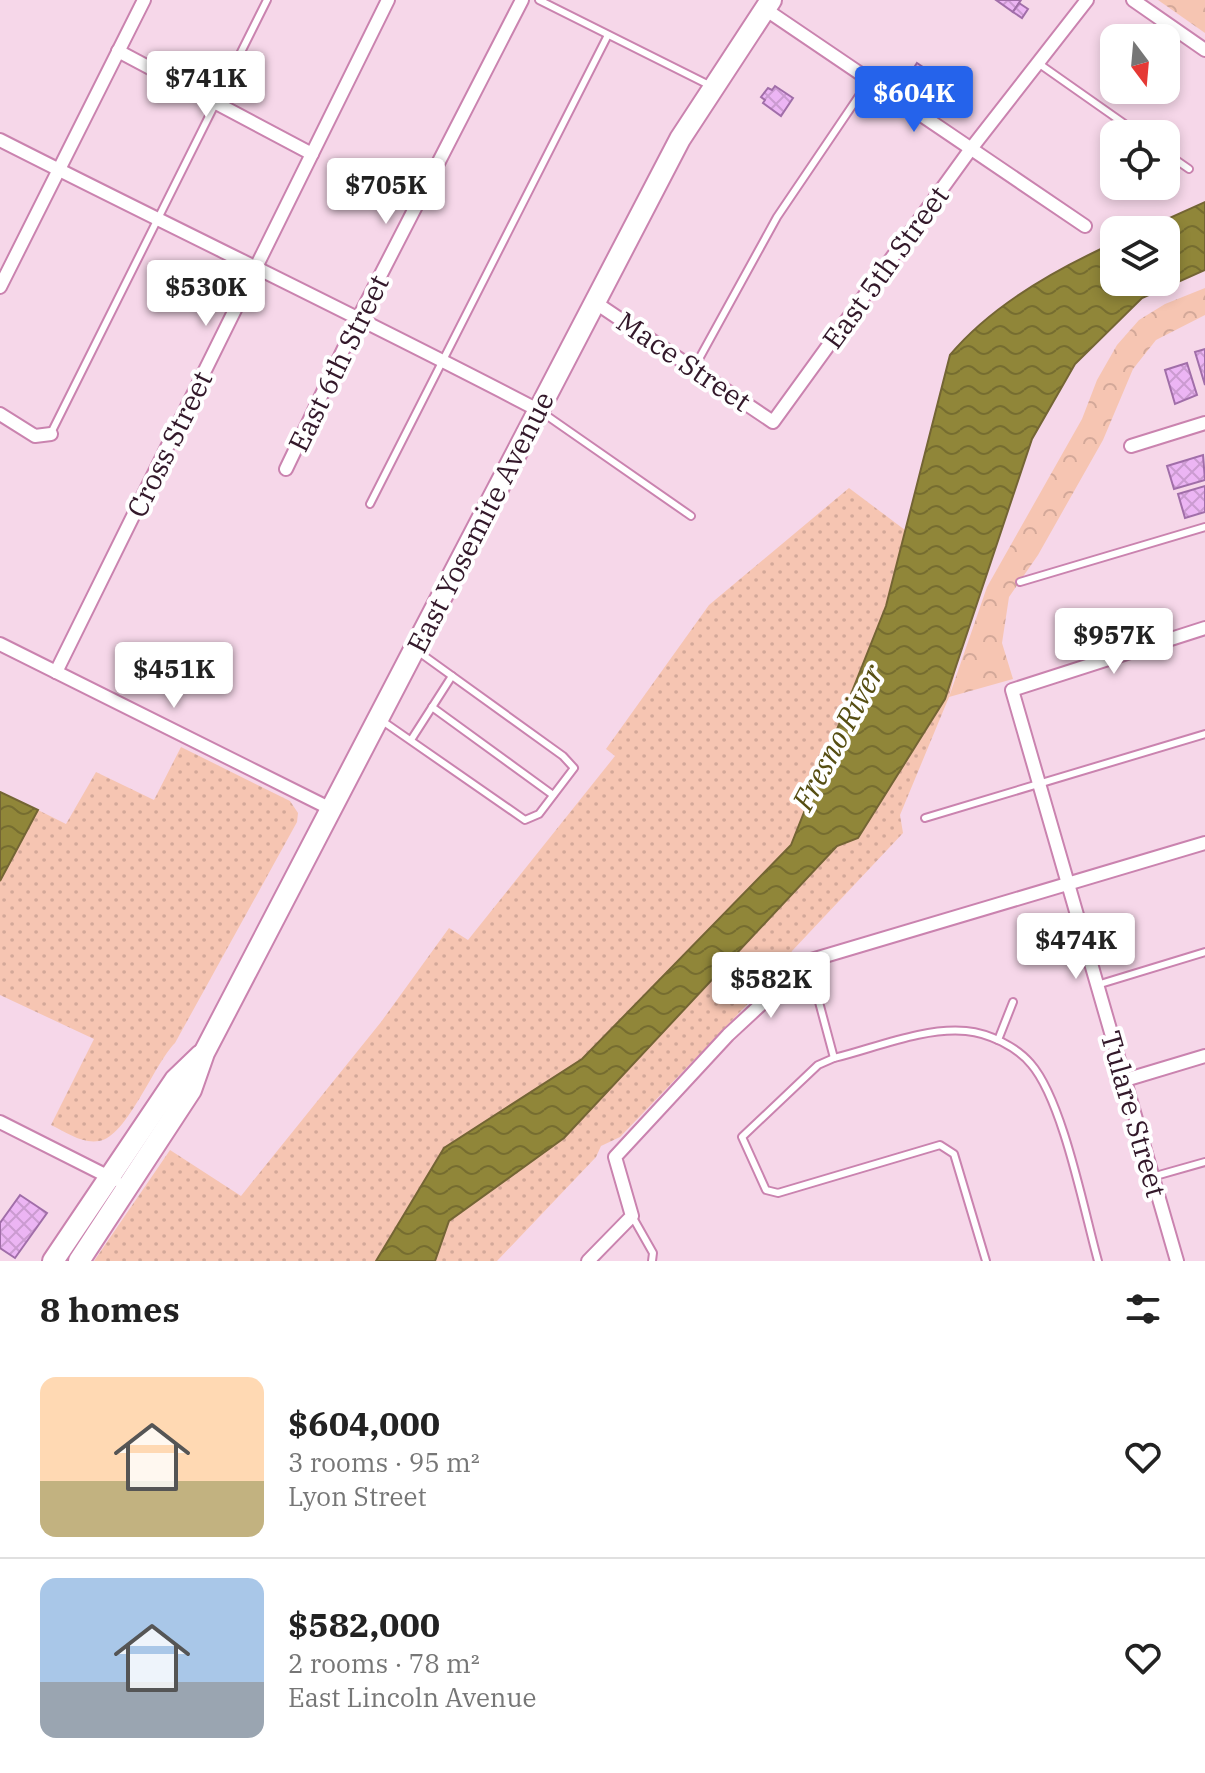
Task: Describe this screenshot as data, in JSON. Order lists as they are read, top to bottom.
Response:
{
  "streets": {
    "main road": ["East Yosemite Avenue"],
    "street": [
      "East 5th Street",
      "Mace Street",
      "East 6th Street",
      "Cross Street",
      "Tulare Street"
    ]
  },
  "crossings": [
    ["East 5th Street", "Mace Street"],
    ["Mace Street", "East Yosemite Avenue"]
  ],
  "water": ["Fresno River"],
  "north": "bottom",
  "page": {
    "price": [
      "$741K",
      "$604K",
      "$705K",
      "$530K",
      "$957K",
      "$451K",
      "$474K",
      "$582K"
    ],
    "heading": "8 homes",
    "list": [
      {
        "name": "$604,000",
        "note": "3 rooms · 95 m² · Lyon Street"
      },
      {
        "name": "$582,000",
        "note": "2 rooms · 78 m² · East Lincoln Avenue"
      }
    ]
  }
}
